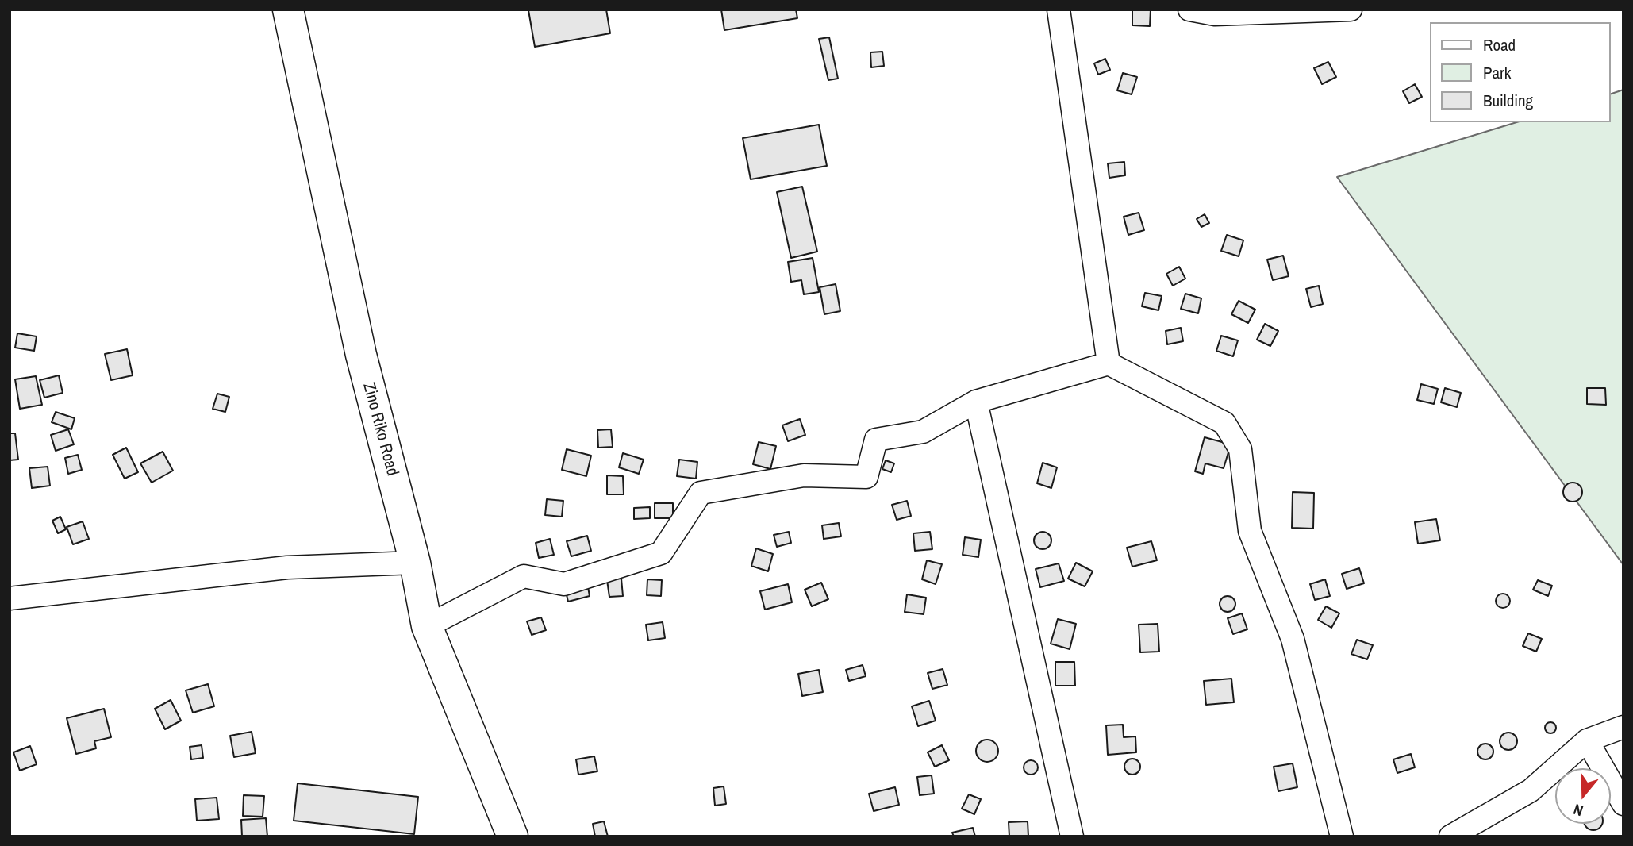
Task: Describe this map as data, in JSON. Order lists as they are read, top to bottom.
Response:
{
  "streets": {
    "street": ["Zino Riko Road"]
  },
  "legend": ["Road", "Park", "Building"],
  "north": "bottom"
}
